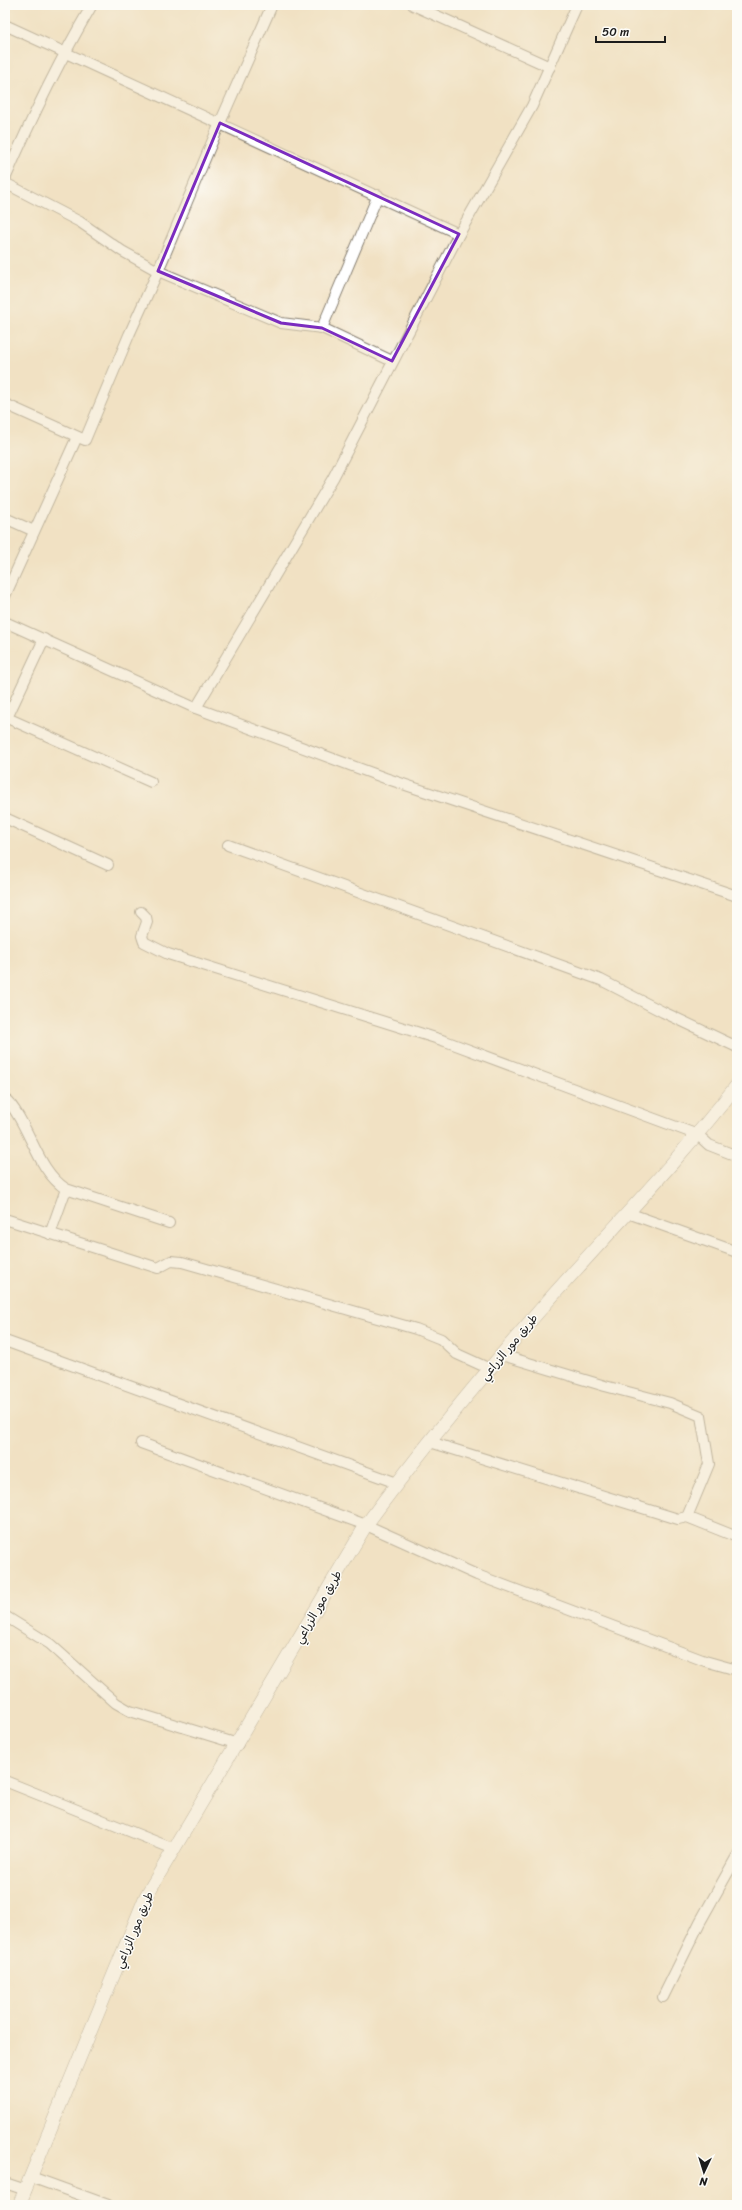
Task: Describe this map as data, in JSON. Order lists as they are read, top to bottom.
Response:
{
  "streets": {
    "street": ["طريق مور الزراعي"]
  },
  "scale_bar": "50 m",
  "north": "bottom"
}
